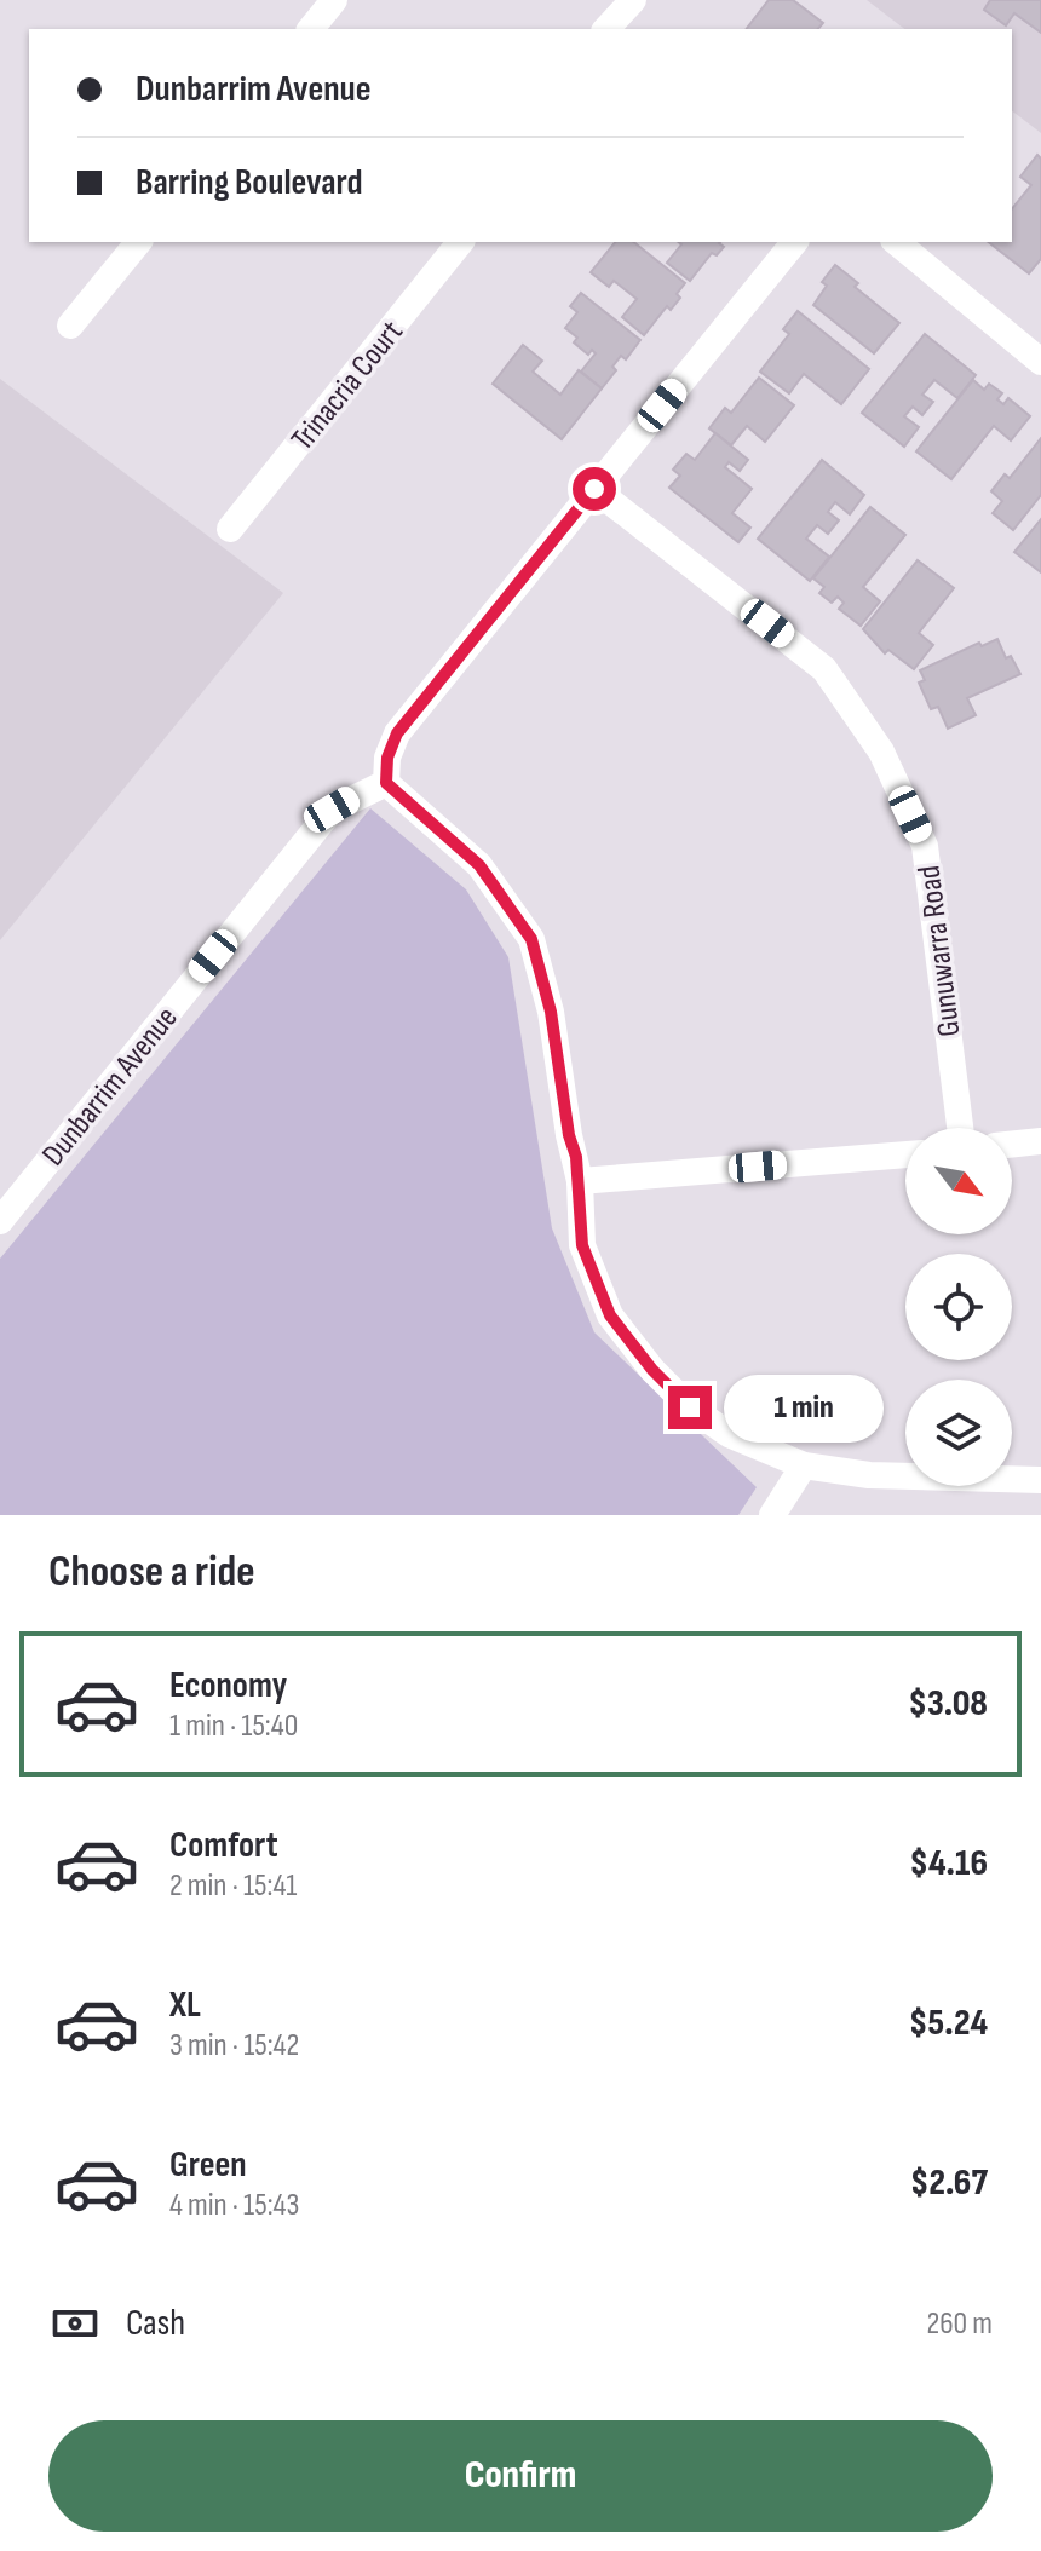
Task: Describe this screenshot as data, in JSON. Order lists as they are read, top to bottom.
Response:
{
  "streets": {
    "street": ["Trinacria Court", "Gunuwarra Road", "Dunbarrim Avenue"]
  },
  "north": "bottom right",
  "page": {
    "banner": ["Dunbarrim Avenue", "Barring Boulevard"],
    "bubble": "1 min",
    "heading": "Choose a ride",
    "list": [
      {
        "name": "Economy",
        "note": "1 min · 15:40",
        "value": "$3.08"
      },
      {
        "name": "Comfort",
        "note": "2 min · 15:41",
        "value": "$4.16"
      },
      {
        "name": "XL",
        "note": "3 min · 15:42",
        "value": "$5.24"
      },
      {
        "name": "Green",
        "note": "4 min · 15:43",
        "value": "$2.67"
      }
    ],
    "pay": ["Cash", "260 m"],
    "buttons": "Confirm"
  }
}
